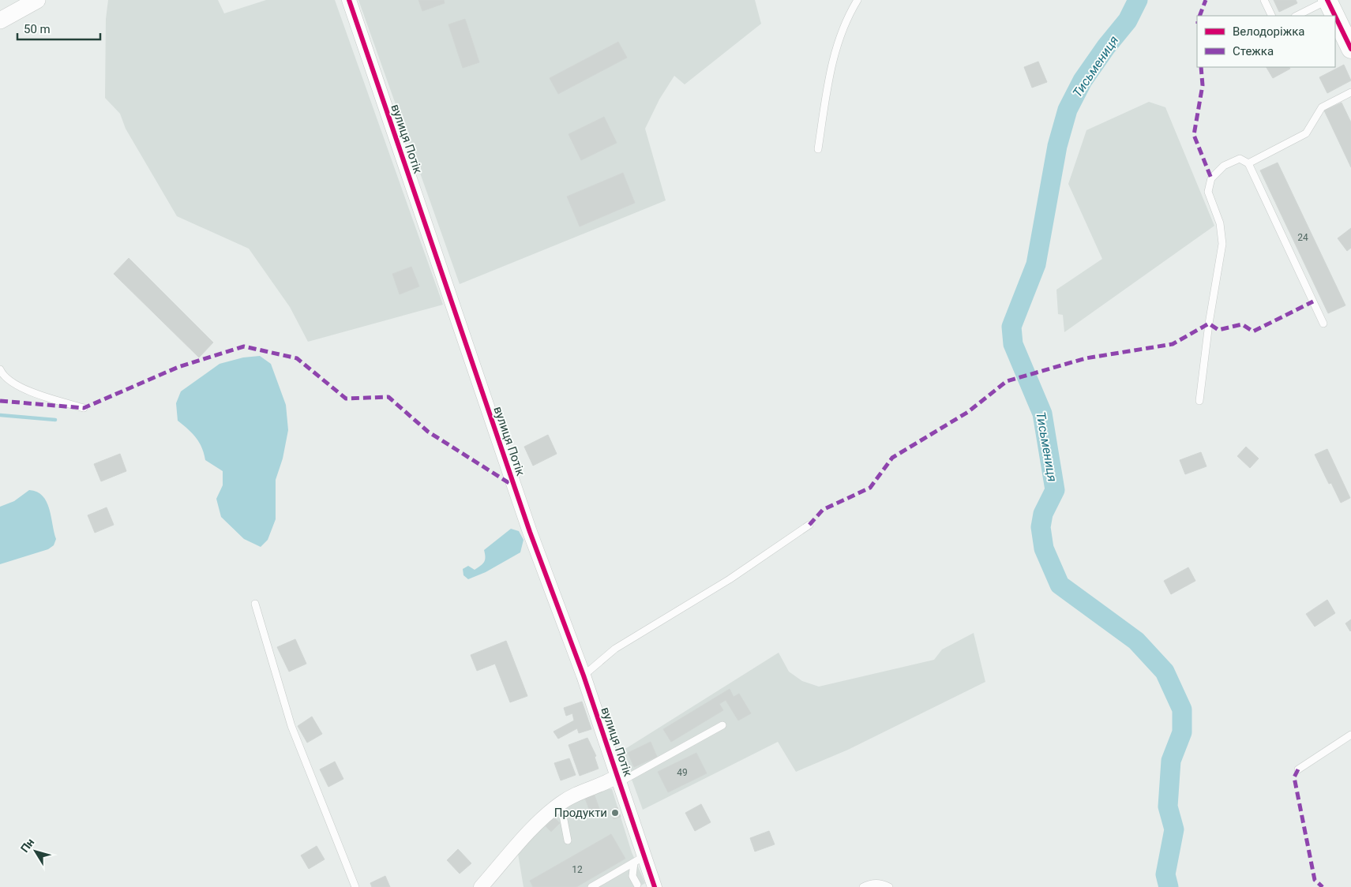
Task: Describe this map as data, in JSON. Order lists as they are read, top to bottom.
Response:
{
  "streets": {
    "street": ["вулиця Потік"]
  },
  "water": ["Тисьмениця"],
  "places": ["Продукти"],
  "house_numbers": ["24", "49", "12"],
  "legend": ["Велодоріжка", "Стежка"],
  "scale_bar": "50 m",
  "north": "top left"
}
